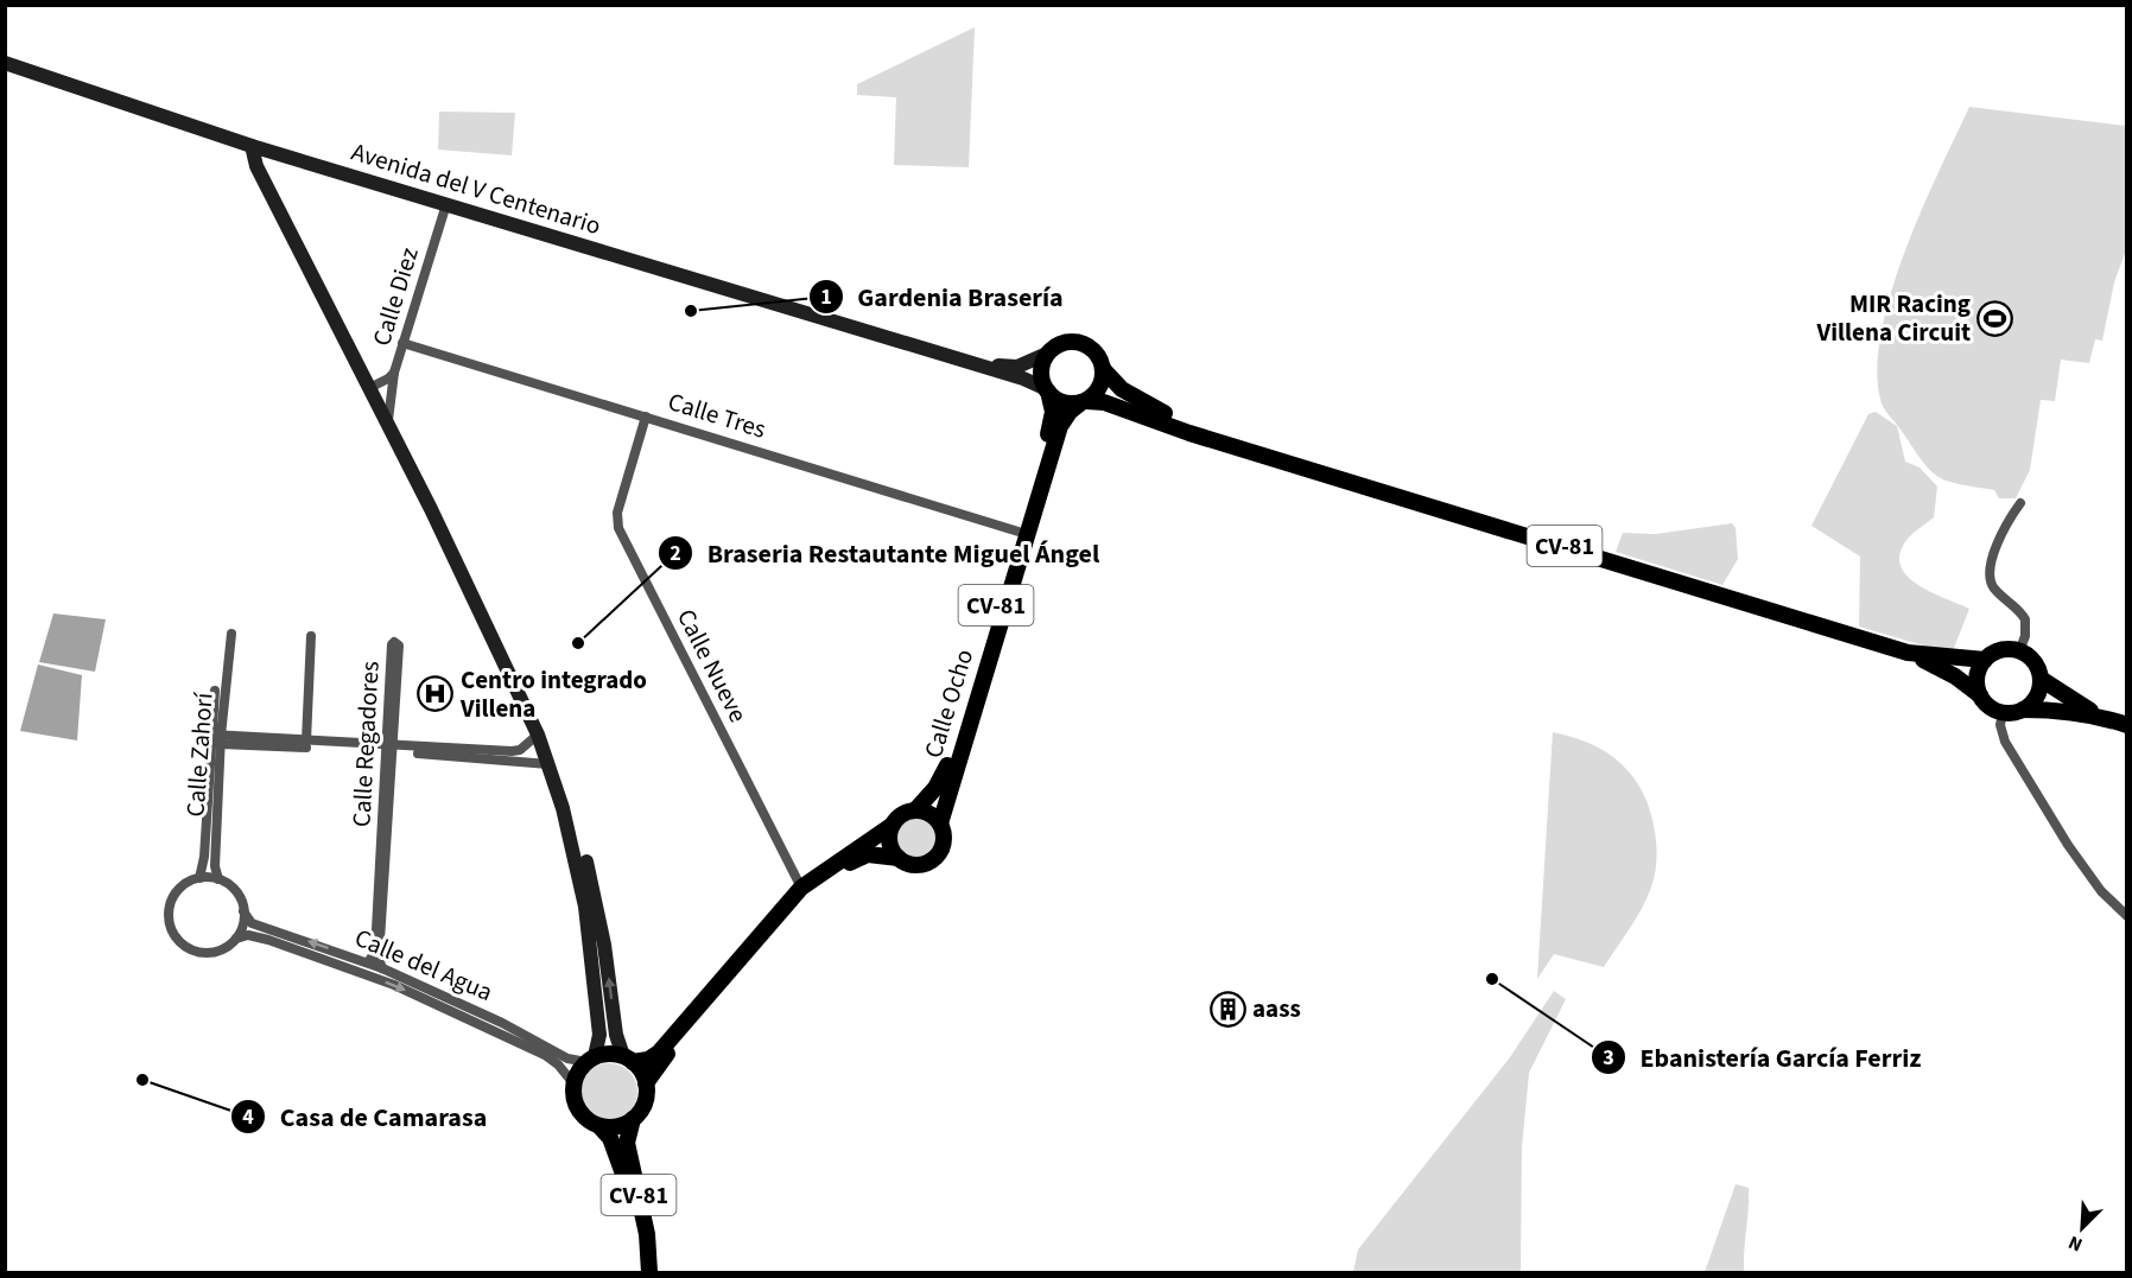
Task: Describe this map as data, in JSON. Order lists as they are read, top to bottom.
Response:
{
  "streets": {
    "main road": ["CV-81", "Calle Ocho"],
    "street": [
      "Avenida del V Centenario",
      "Calle Diez",
      "Calle Tres",
      "Calle Nueve",
      "Calle Regadores",
      "Calle Zahorí",
      "Calle del Agua"
    ]
  },
  "crossings": [
    ["Avenida del V Centenario", "Calle Diez"],
    ["Avenida del V Centenario", "CV-81"],
    ["Avenida del V Centenario", "Calle Ocho"],
    ["Calle Diez", "Calle Tres"],
    ["Calle Tres", "Calle Nueve"],
    ["Calle Tres", "Calle Ocho"],
    ["CV-81", "Calle Nueve"],
    ["CV-81", "Calle Ocho"],
    ["CV-81", "Calle del Agua"],
    ["Calle Regadores", "Calle del Agua"],
    ["Calle Zahorí", "Calle del Agua"]
  ],
  "places": {
    "other": [
      "Gardenia Brasería",
      "Braseria Restautante Miguel Ángel",
      "Ebanistería García Ferriz",
      "Casa de Camarasa"
    ],
    "sports": ["MIR Racing Villena Circuit"],
    "hospital": ["Centro integrado Villena"],
    "building": ["aass"]
  },
  "north": "bottom left"
}
